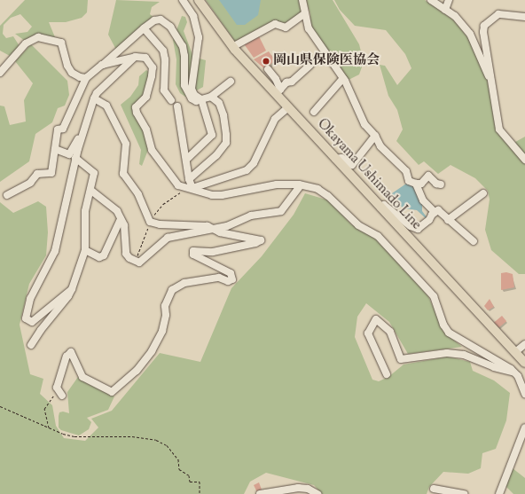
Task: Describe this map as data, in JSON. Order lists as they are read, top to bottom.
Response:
{
  "streets": {
    "main road": ["Okayama Ushimado Line"]
  },
  "places": ["岡山県保険医協会"]
}
